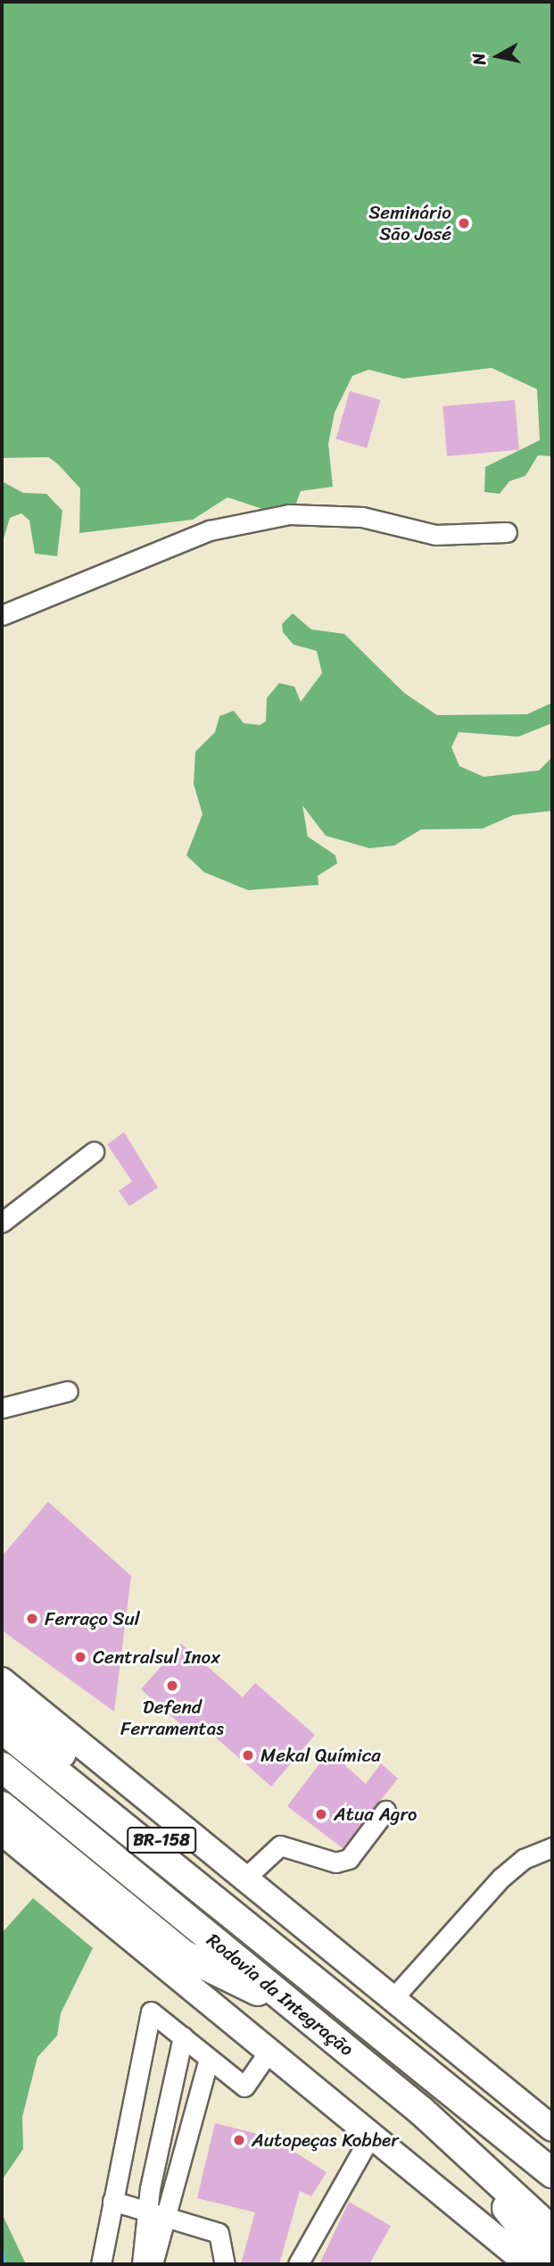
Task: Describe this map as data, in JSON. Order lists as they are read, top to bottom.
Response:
{
  "streets": {
    "highway": ["BR-158", "Rodovia da Integração"]
  },
  "crossings": [
    ["BR-158", "Rodovia da Integração"]
  ],
  "places": [
    "Seminário São José",
    "Ferraço Sul",
    "Centralsul Inox",
    "Defend Ferramentas",
    "Mekal Química",
    "Atua Agro",
    "Autopeças Kobber"
  ],
  "north": "left"
}
